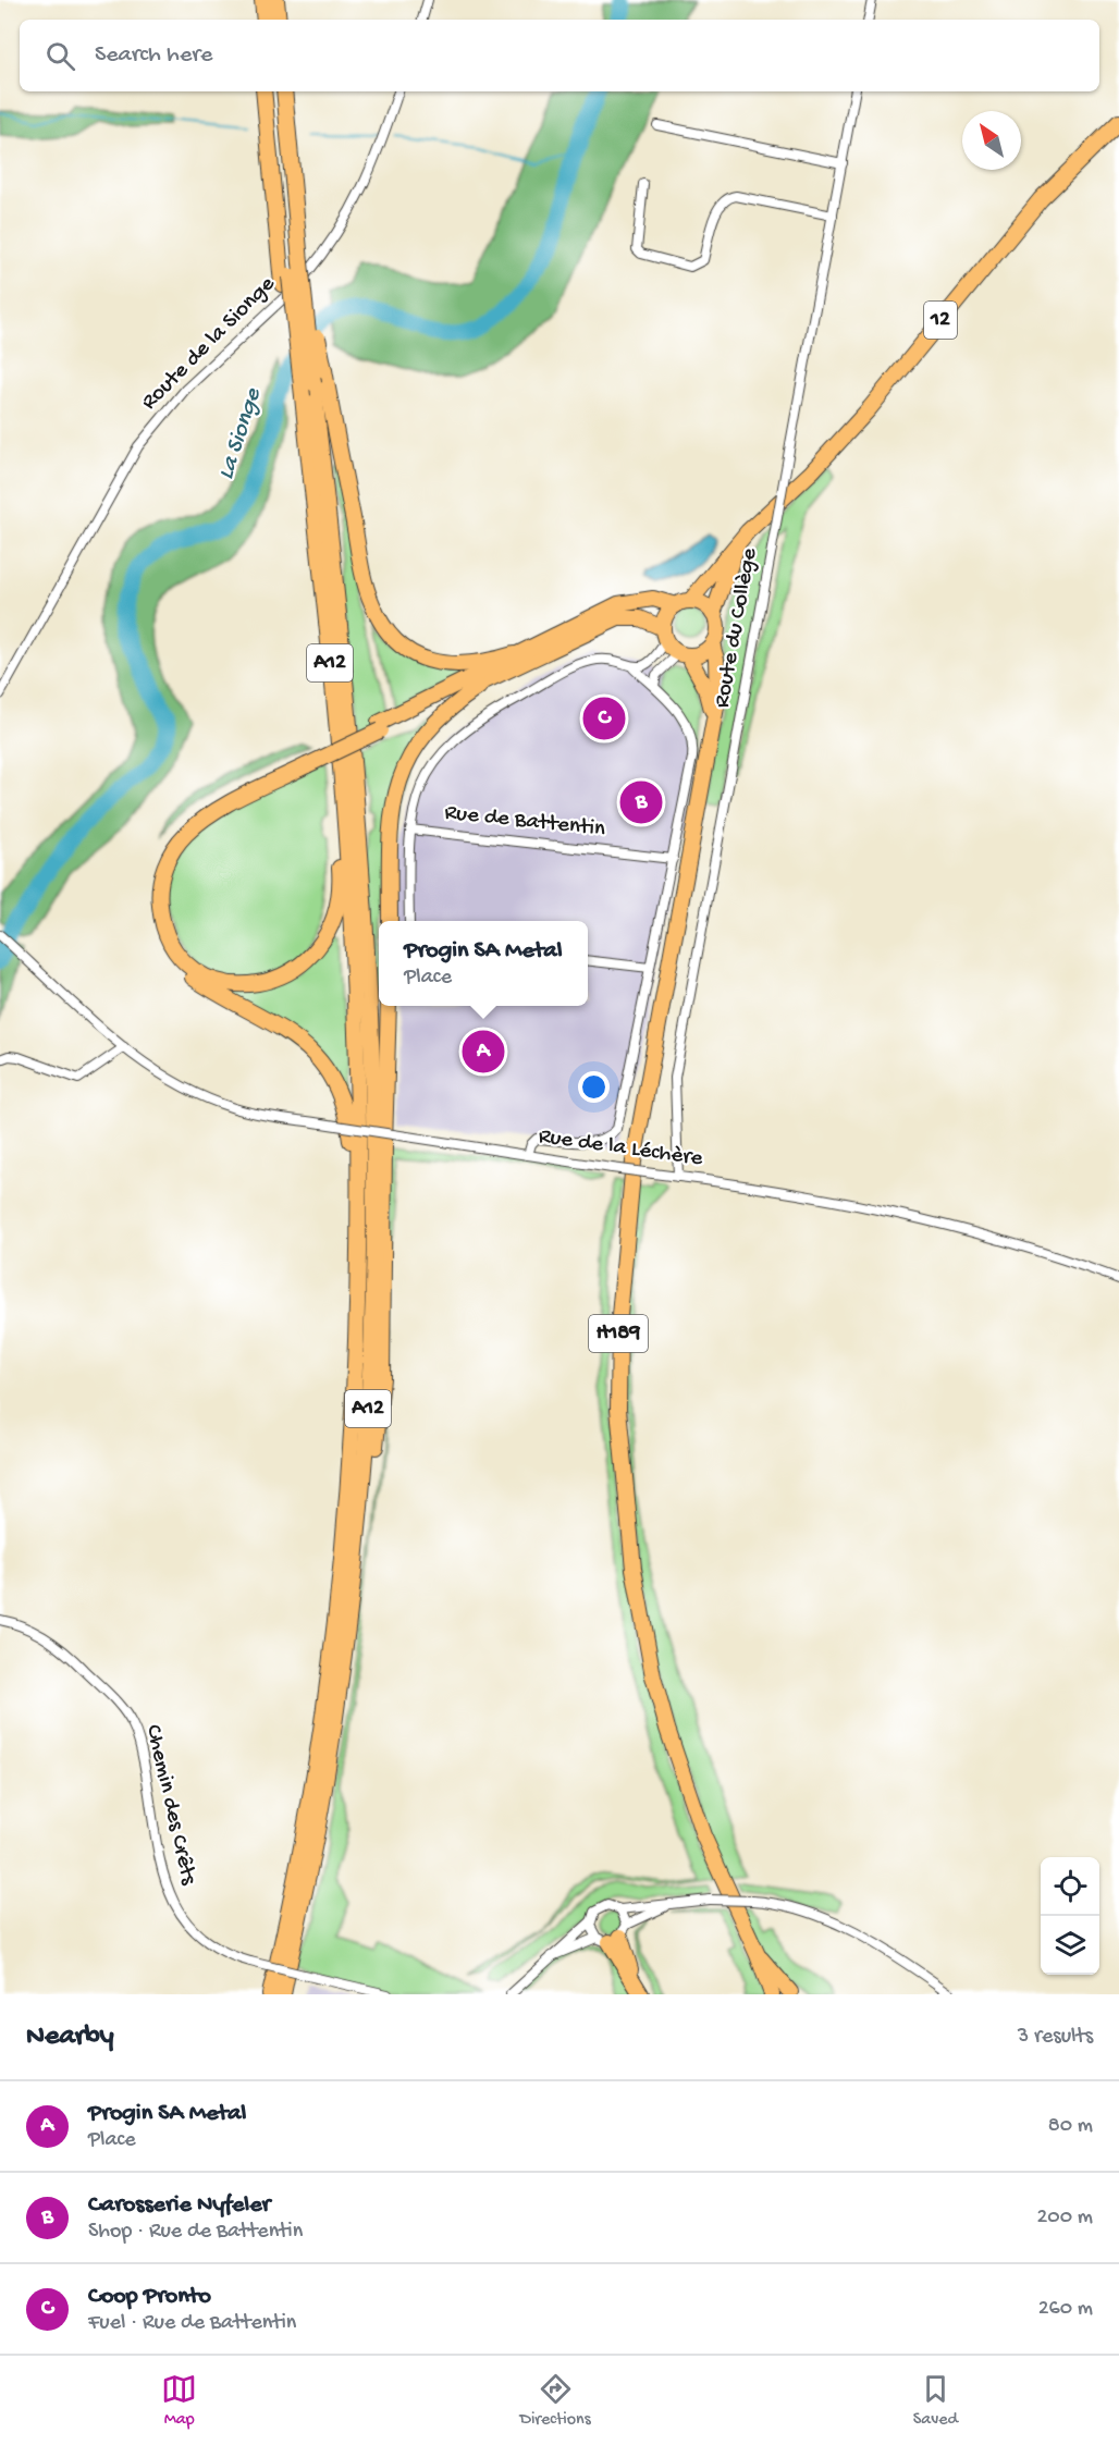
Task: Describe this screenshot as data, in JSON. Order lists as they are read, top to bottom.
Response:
{
  "streets": {
    "highway": ["12", "A12", "H189"],
    "street": [
      "Route de la Sionge",
      "Route du Collège",
      "Rue de Battentin",
      "Rue de la Léchère",
      "Chemin des Crêts"
    ]
  },
  "crossings": [
    ["12", "H189"],
    ["Route du Collège", "Rue de la Léchère"]
  ],
  "water": ["La Sionge"],
  "north": "top left",
  "page": {
    "search": "Search here",
    "pins": ["C", "B", "A"],
    "popup": ["Progin SA Metal", "Place"],
    "heading": ["Nearby", "3 results"],
    "list": [
      {
        "mark": "A",
        "name": "Progin SA Metal",
        "note": "Place",
        "value": "80 m"
      },
      {
        "mark": "B",
        "name": "Carosserie Nyfeler",
        "note": "Shop · Rue de Battentin",
        "value": "200 m"
      },
      {
        "mark": "C",
        "name": "Coop Pronto",
        "note": "Fuel · Rue de Battentin",
        "value": "260 m"
      }
    ],
    "nav": ["Map", "Directions", "Saved"]
  }
}
